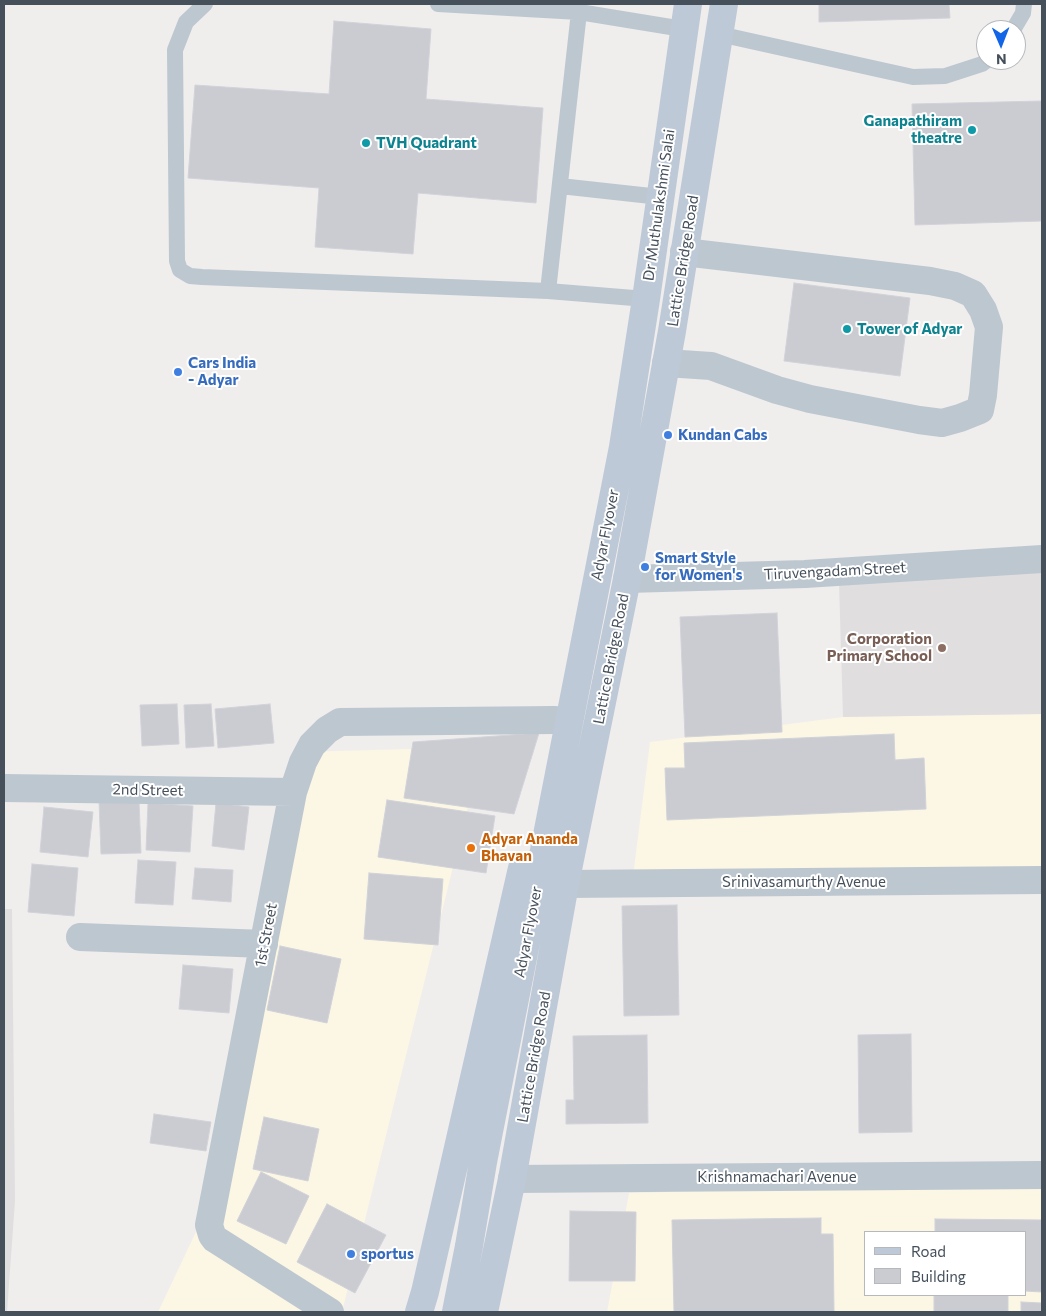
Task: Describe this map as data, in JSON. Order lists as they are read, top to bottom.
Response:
{
  "streets": {
    "main road": ["Dr Muthulakshmi Salai", "Lattice Bridge Road", "Adyar Flyover"],
    "street": [
      "Tiruvengadam Street",
      "2nd Street",
      "Srinivasamurthy Avenue",
      "1st Street",
      "Krishnamachari Avenue"
    ]
  },
  "crossings": [
    ["Dr Muthulakshmi Salai", "Adyar Flyover"],
    ["Lattice Bridge Road", "Tiruvengadam Street"],
    ["Lattice Bridge Road", "Srinivasamurthy Avenue"],
    ["Lattice Bridge Road", "Krishnamachari Avenue"],
    ["2nd Street", "1st Street"]
  ],
  "places": [
    "Ganapathiram theatre",
    "TVH Quadrant",
    "Tower of Adyar",
    "Cars India - Adyar",
    "Kundan Cabs",
    "Smart Style for Women's",
    "Corporation Primary School",
    "Adyar Ananda Bhavan",
    "sportus"
  ],
  "legend": ["Road", "Building"],
  "north": "bottom"
}
